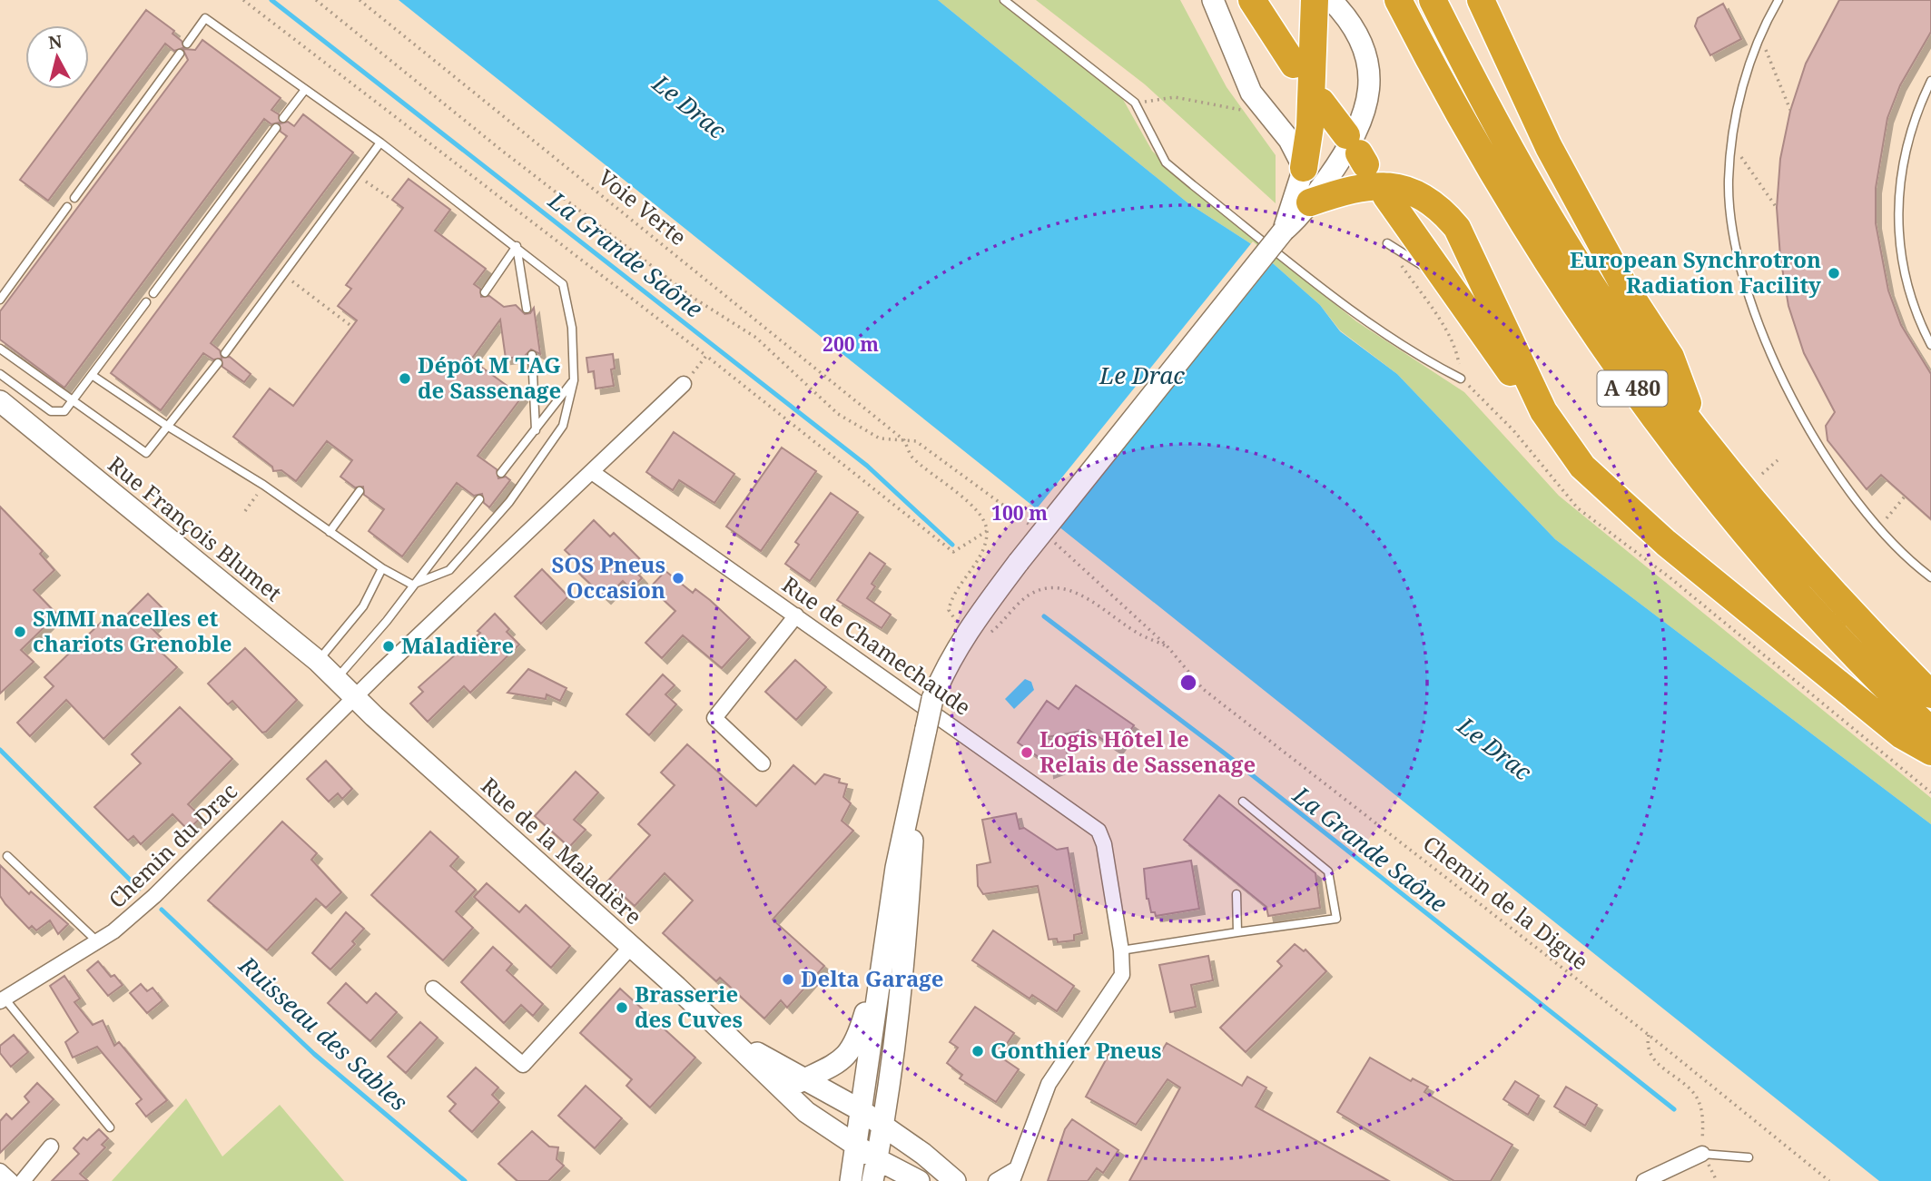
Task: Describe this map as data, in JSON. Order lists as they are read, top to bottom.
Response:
{
  "streets": {
    "highway": ["A 480"],
    "main road": ["Rue François Blumet", "Rue de la Maladière"],
    "street": ["Rue de Chamechaude", "Chemin du Drac"],
    "path": ["Voie Verte", "Chemin de la Digue"]
  },
  "crossings": [
    ["Rue François Blumet", "Chemin du Drac"],
    ["Rue François Blumet", "Rue de la Maladière"],
    ["Chemin du Drac", "Rue de la Maladière"]
  ],
  "water": ["Le Drac", "La Grande Saône", "Ruisseau des Sables"],
  "places": [
    "European Synchrotron Radiation Facility",
    "Dépôt M TAG de Sassenage",
    "SOS Pneus Occasion",
    "SMMI nacelles et chariots Grenoble",
    "Maladière",
    "Logis Hôtel le Relais de Sassenage",
    "Delta Garage",
    "Brasserie des Cuves",
    "Gonthier Pneus"
  ],
  "north": "top",
  "rings": ["200 m", "100 m"]
}
